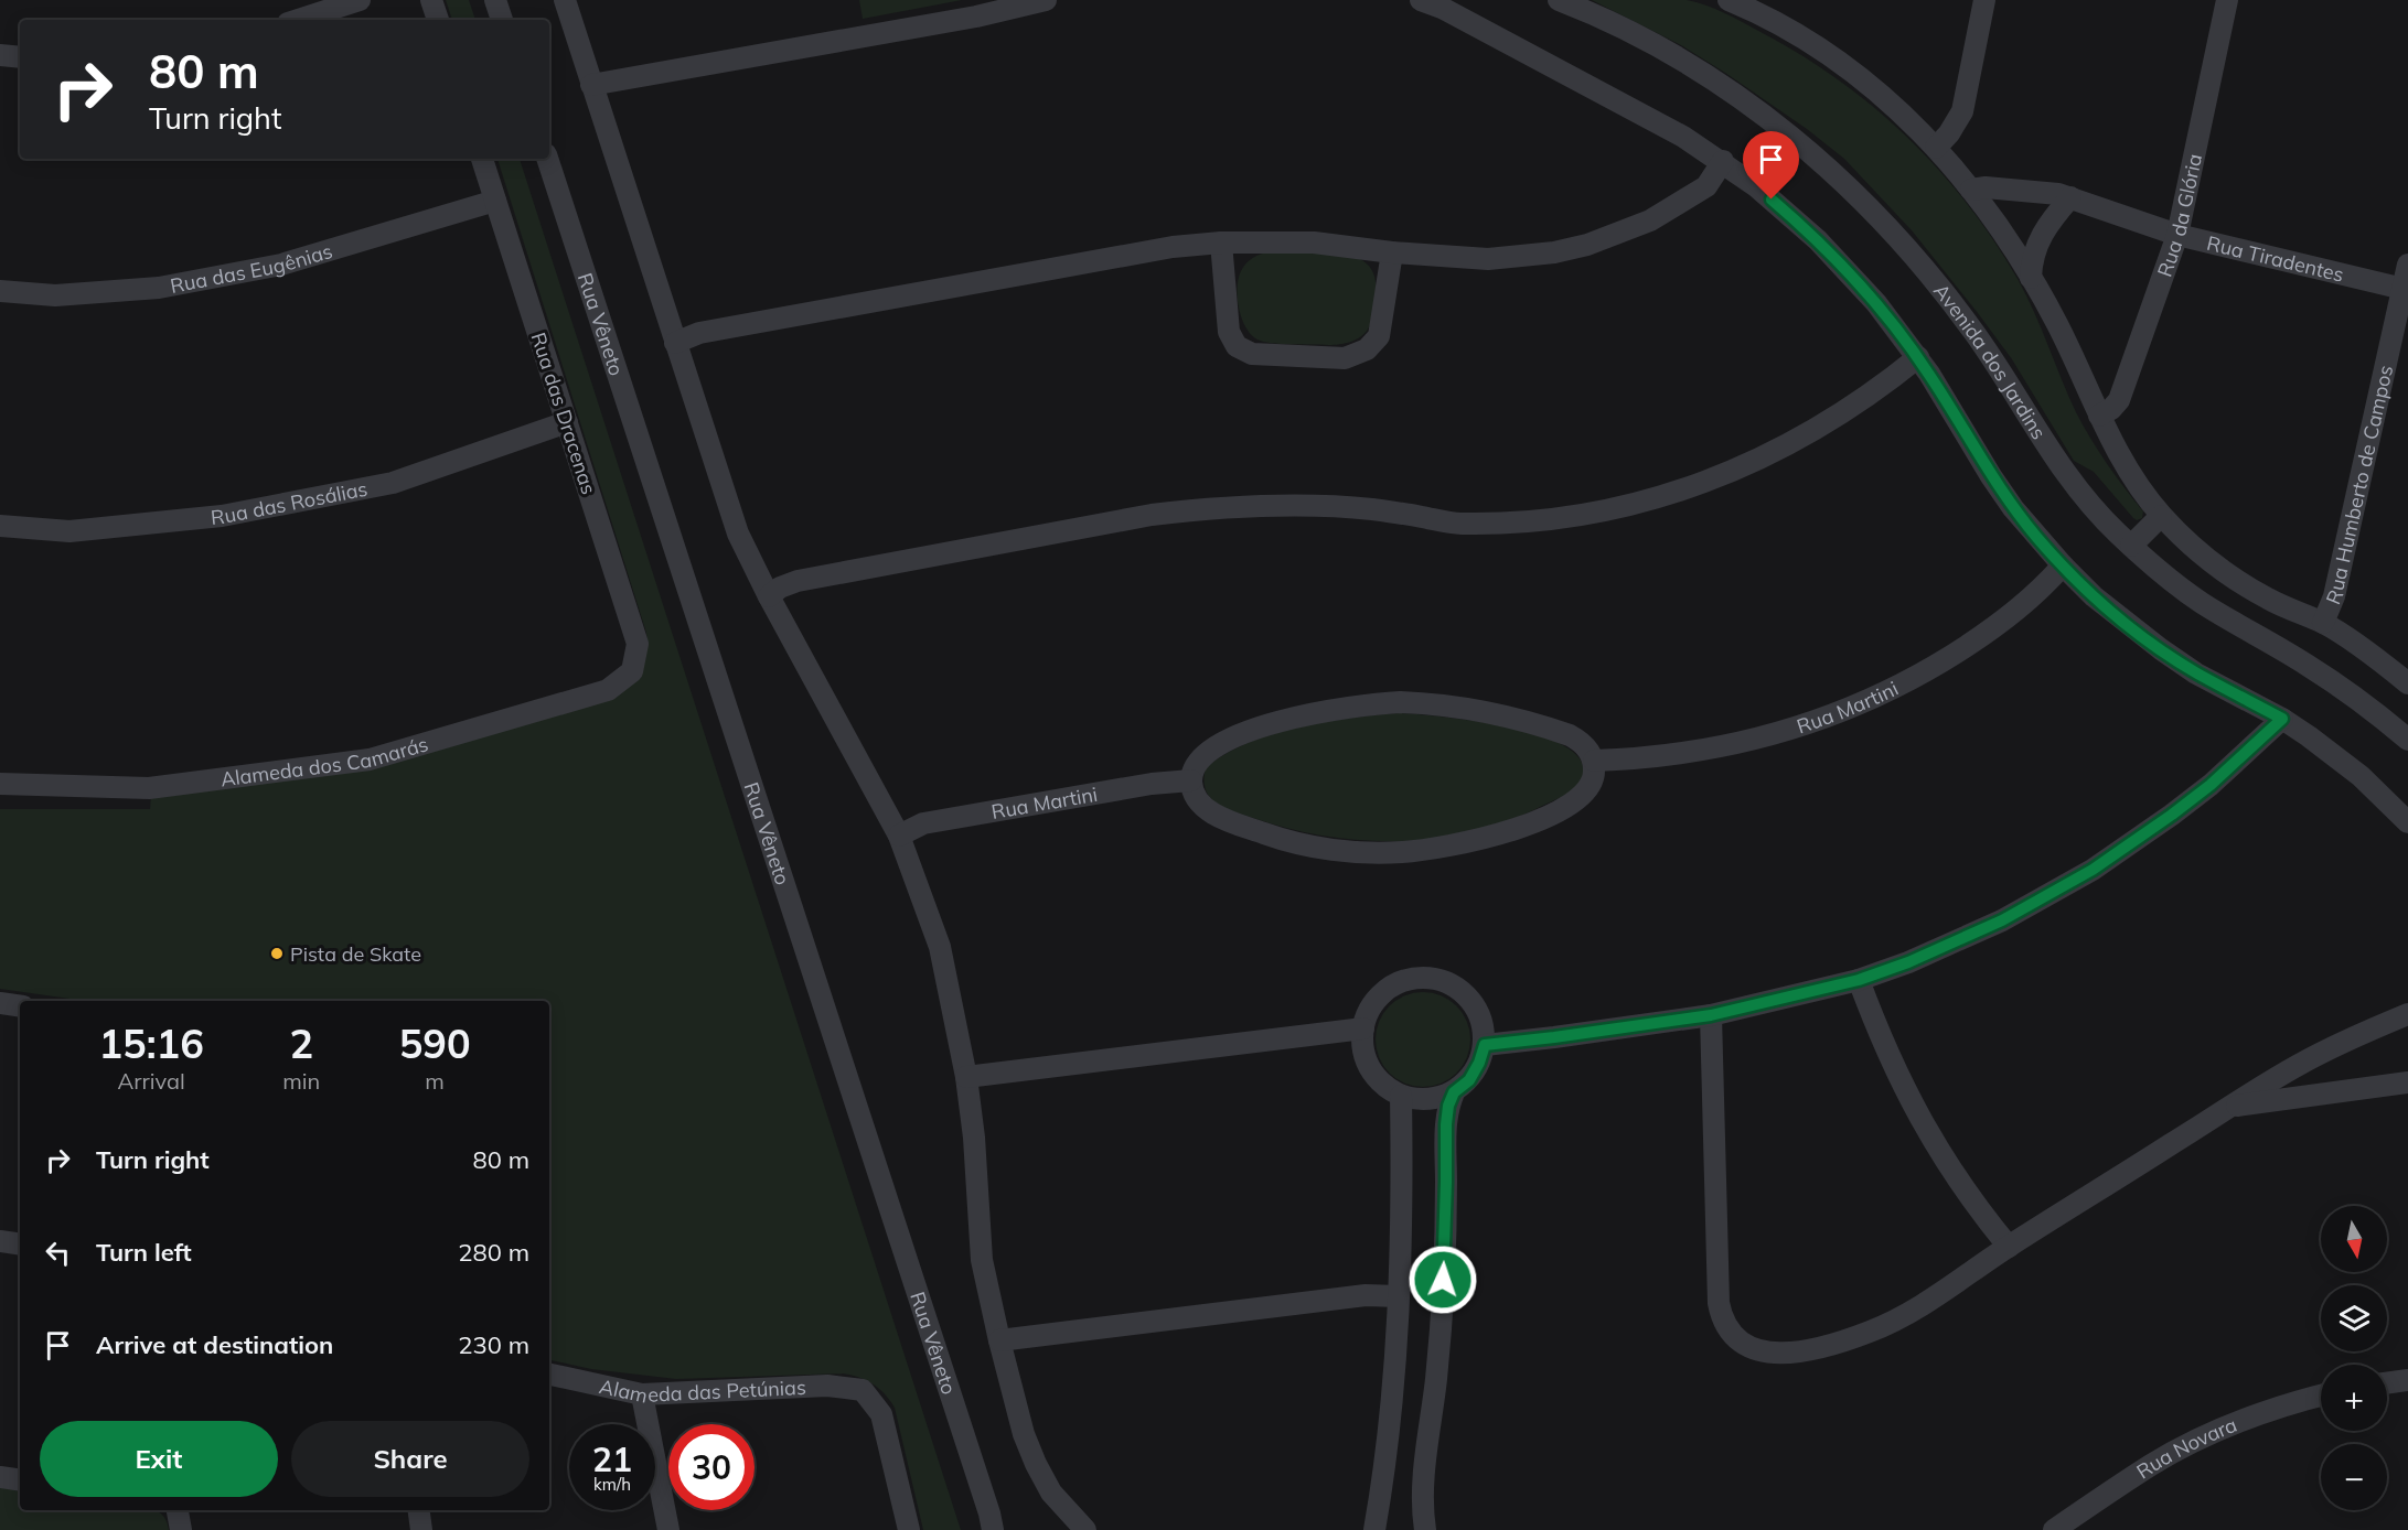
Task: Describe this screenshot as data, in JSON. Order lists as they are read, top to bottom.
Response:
{
  "streets": {
    "street": [
      "Rua da Glória",
      "Rua Tiradentes",
      "Rua das Eugênias",
      "Rua Vêneto",
      "Avenida dos Jardins",
      "Rua das Dracenas",
      "Rua Humberto de Campos",
      "Rua das Rosálias",
      "Rua Martini",
      "Alameda dos Camarás",
      "Alameda das Petúnias",
      "Rua Novara"
    ]
  },
  "crossings": [
    ["Rua da Glória", "Rua Tiradentes"],
    ["Rua Tiradentes", "Rua Humberto de Campos"],
    ["Rua das Eugênias", "Rua das Dracenas"],
    ["Rua das Dracenas", "Rua das Rosálias"],
    ["Rua das Dracenas", "Alameda dos Camarás"]
  ],
  "places": ["Pista de Skate"],
  "north": "bottom",
  "page": {
    "turn": ["80 m", "Turn right"],
    "eta": [
      "15:16",
      "Arrival",
      "2",
      "min",
      "590",
      "m"
    ],
    "list": [
      {
        "name": "Turn right",
        "value": "80 m"
      },
      {
        "name": "Turn left",
        "value": "280 m"
      },
      {
        "name": "Arrive at destination",
        "value": "230 m"
      }
    ],
    "map_buttons": ["+", "−"],
    "buttons": ["Exit", "Share"],
    "speed": "21 km/h",
    "limit": "30"
  }
}
